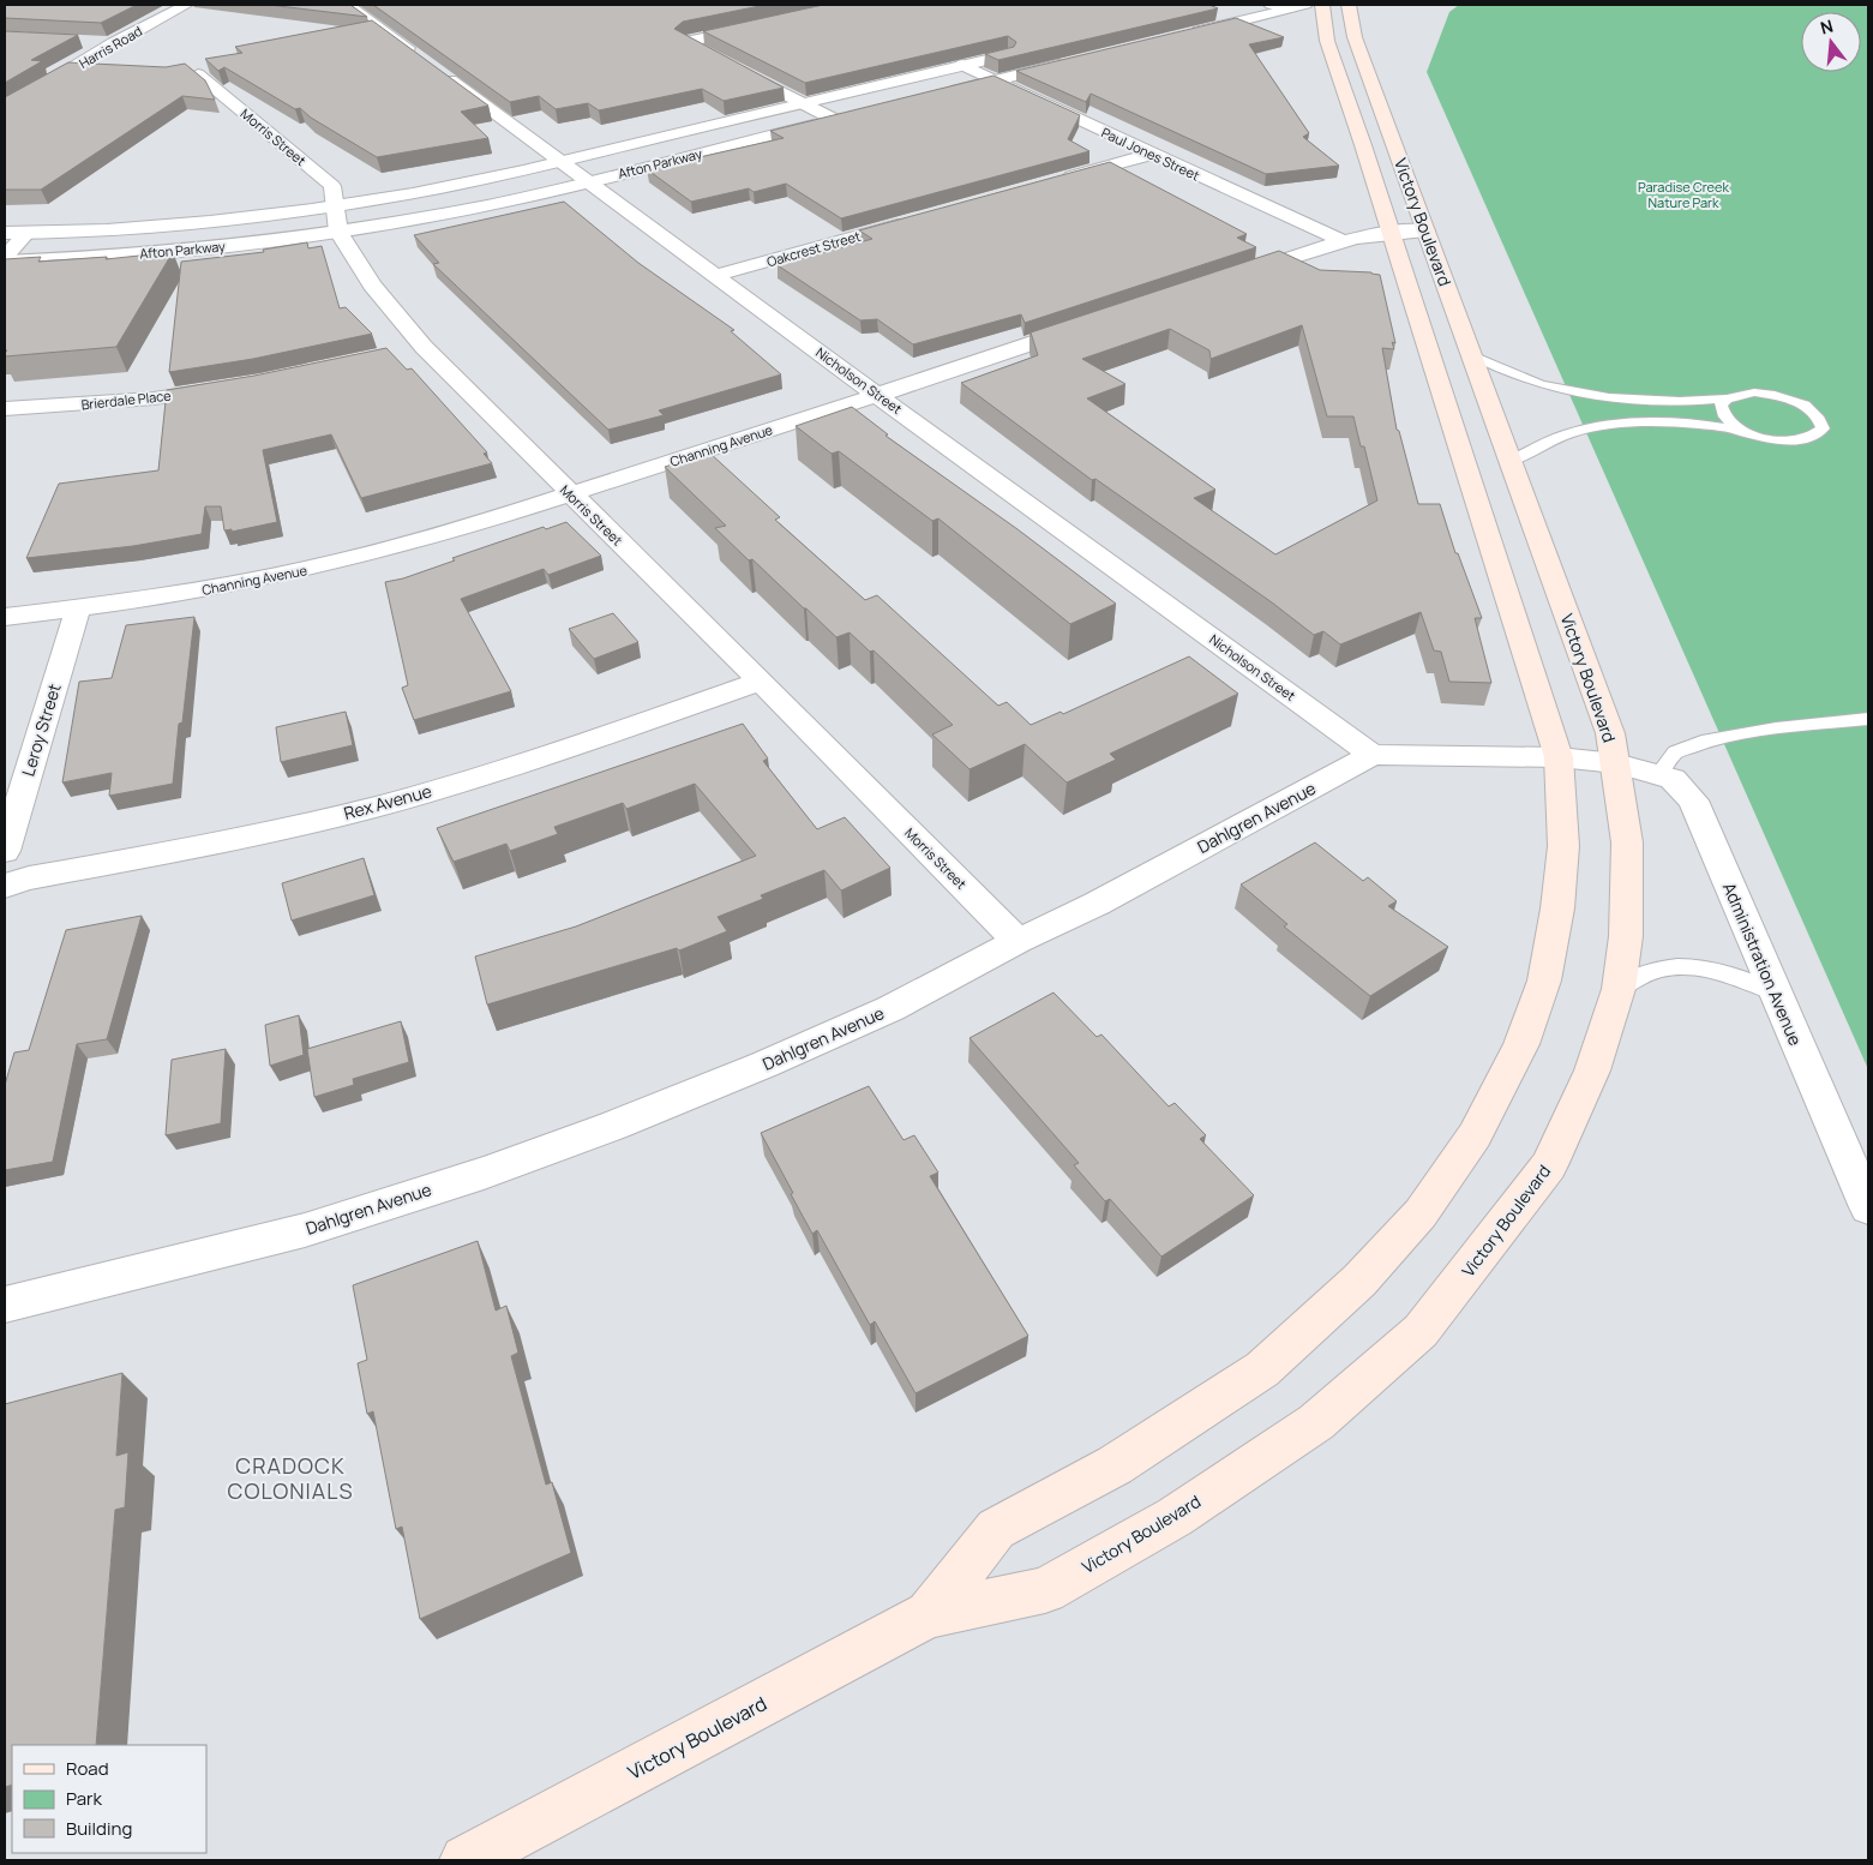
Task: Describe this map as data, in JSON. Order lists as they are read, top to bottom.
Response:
{
  "streets": {
    "main road": ["Victory Boulevard"],
    "street": [
      "Harris Road",
      "Morris Street",
      "Paul Jones Street",
      "Afton Parkway",
      "Oakcrest Street",
      "Nicholson Street",
      "Brierdale Place",
      "Channing Avenue",
      "Leroy Street",
      "Rex Avenue",
      "Dahlgren Avenue",
      "Administration Avenue"
    ]
  },
  "crossings": [
    ["Morris Street", "Afton Parkway"],
    ["Morris Street", "Channing Avenue"],
    ["Morris Street", "Rex Avenue"],
    ["Morris Street", "Dahlgren Avenue"],
    ["Paul Jones Street", "Afton Parkway"],
    ["Afton Parkway", "Nicholson Street"],
    ["Victory Boulevard", "Dahlgren Avenue"],
    ["Victory Boulevard", "Administration Avenue"],
    ["Oakcrest Street", "Nicholson Street"],
    ["Nicholson Street", "Channing Avenue"],
    ["Nicholson Street", "Dahlgren Avenue"],
    ["Channing Avenue", "Leroy Street"],
    ["Dahlgren Avenue", "Administration Avenue"]
  ],
  "districts": ["CRADOCK COLONIALS"],
  "parks": ["Paradise Creek Nature Park"],
  "legend": ["Road", "Park", "Building"],
  "north": "top"
}
